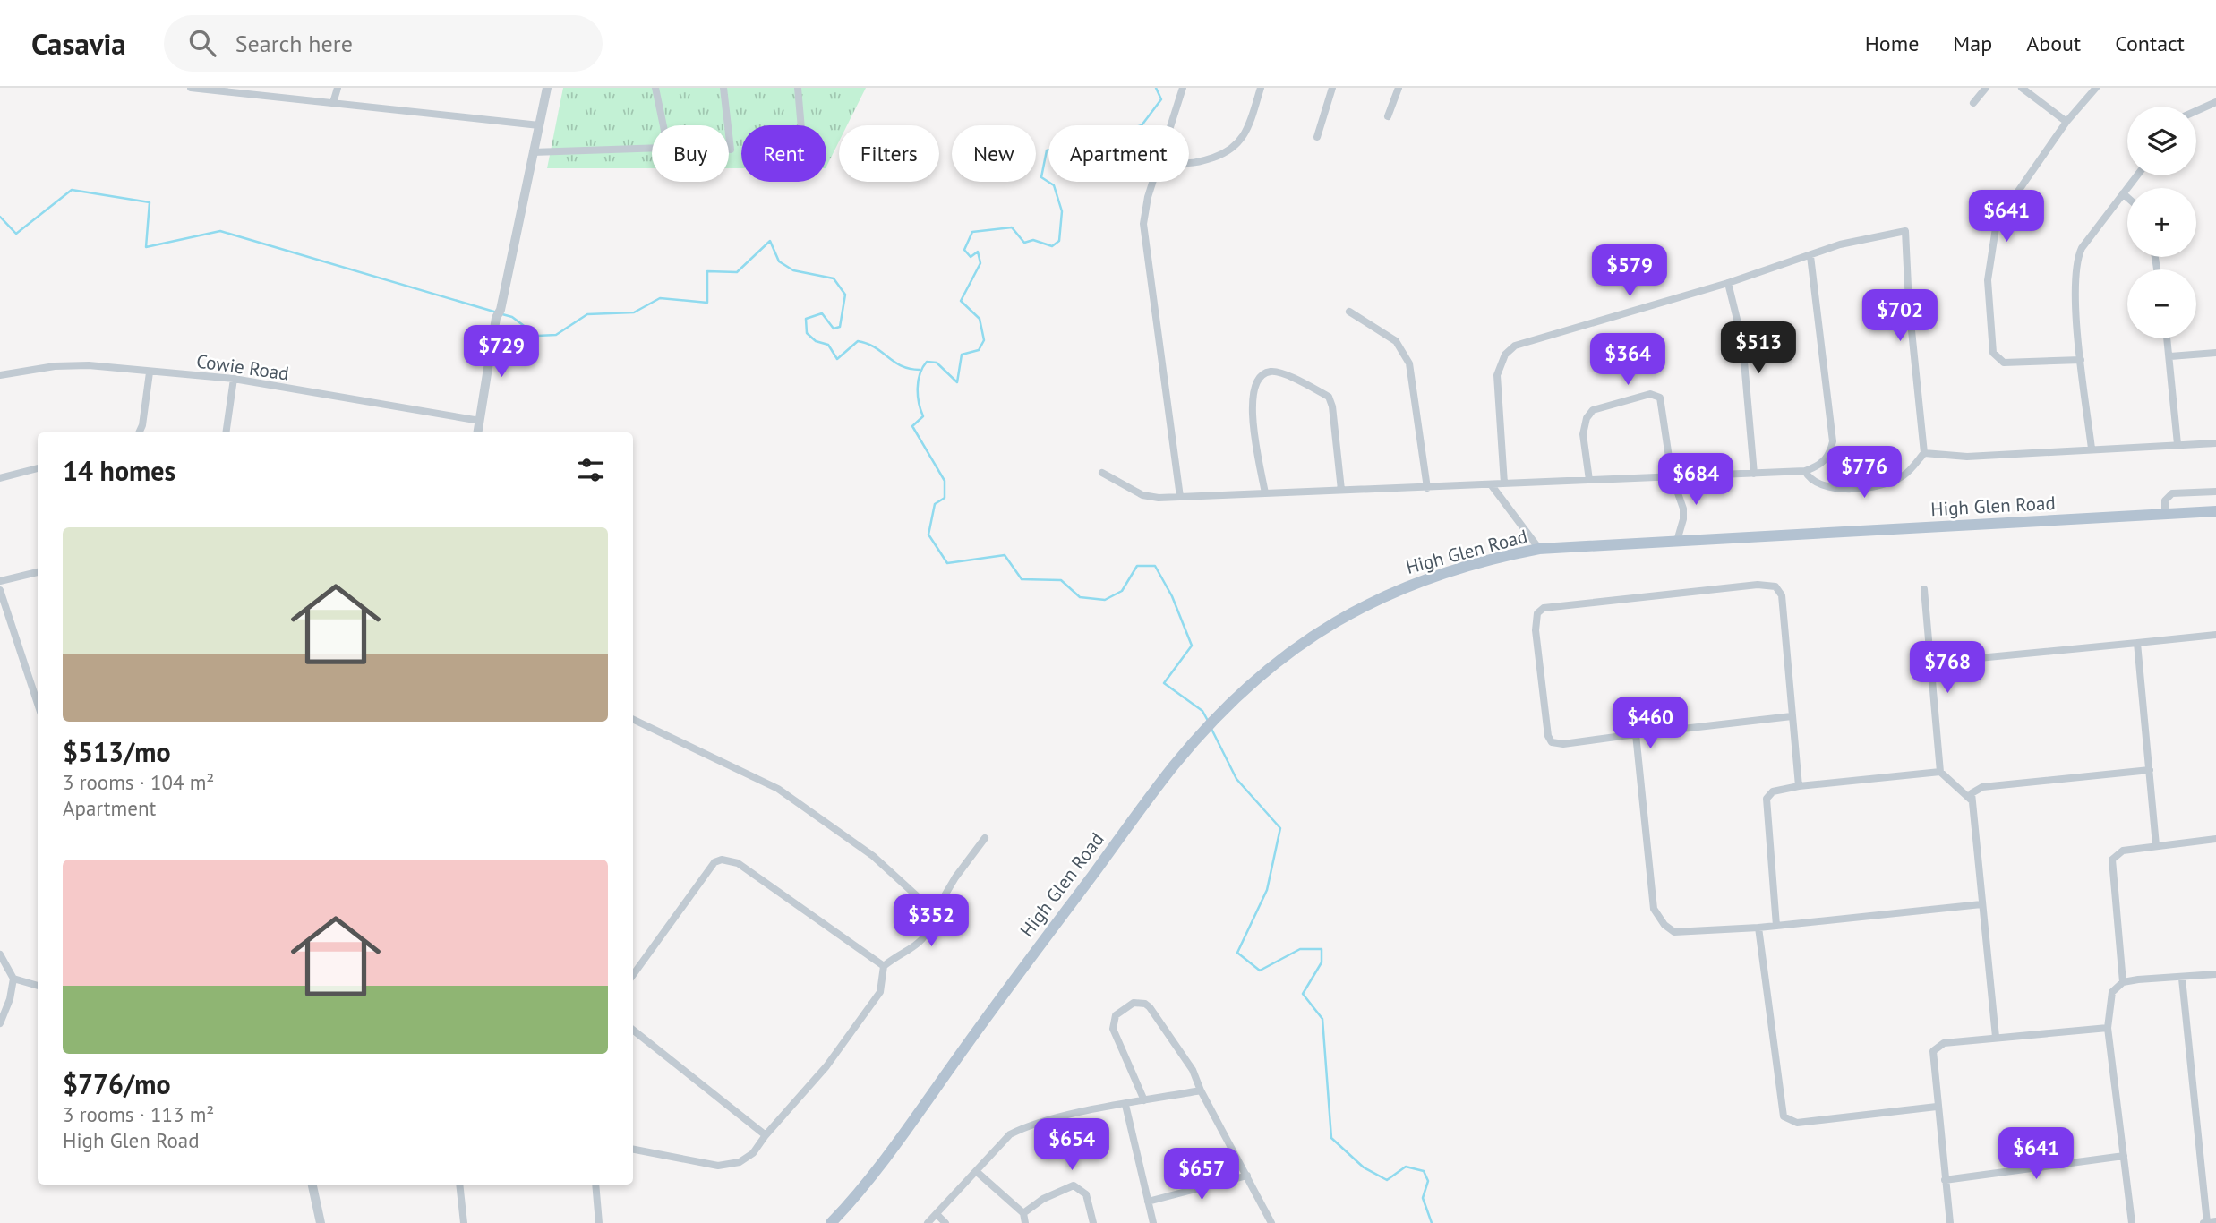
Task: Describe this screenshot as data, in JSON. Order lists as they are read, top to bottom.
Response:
{
  "streets": {
    "main road": ["High Glen Road"],
    "street": ["Cowie Road"]
  },
  "page": {
    "header": "Casavia",
    "search": "Search here",
    "nav": [
      "Home",
      "Map",
      "About",
      "Contact"
    ],
    "map_buttons": ["+", "−"],
    "chip": [
      "Buy",
      "Rent",
      "Filters",
      "New",
      "Apartment"
    ],
    "price": [
      "$641",
      "$579",
      "$702",
      "$513",
      "$729",
      "$364",
      "$776",
      "$684",
      "$768",
      "$460",
      "$352",
      "$654",
      "$641",
      "$657"
    ],
    "heading": "14 homes",
    "list": [
      {
        "name": "$513/mo",
        "note": "3 rooms · 104 m² · Apartment"
      },
      {
        "name": "$776/mo",
        "note": "3 rooms · 113 m² · High Glen Road"
      }
    ]
  }
}
